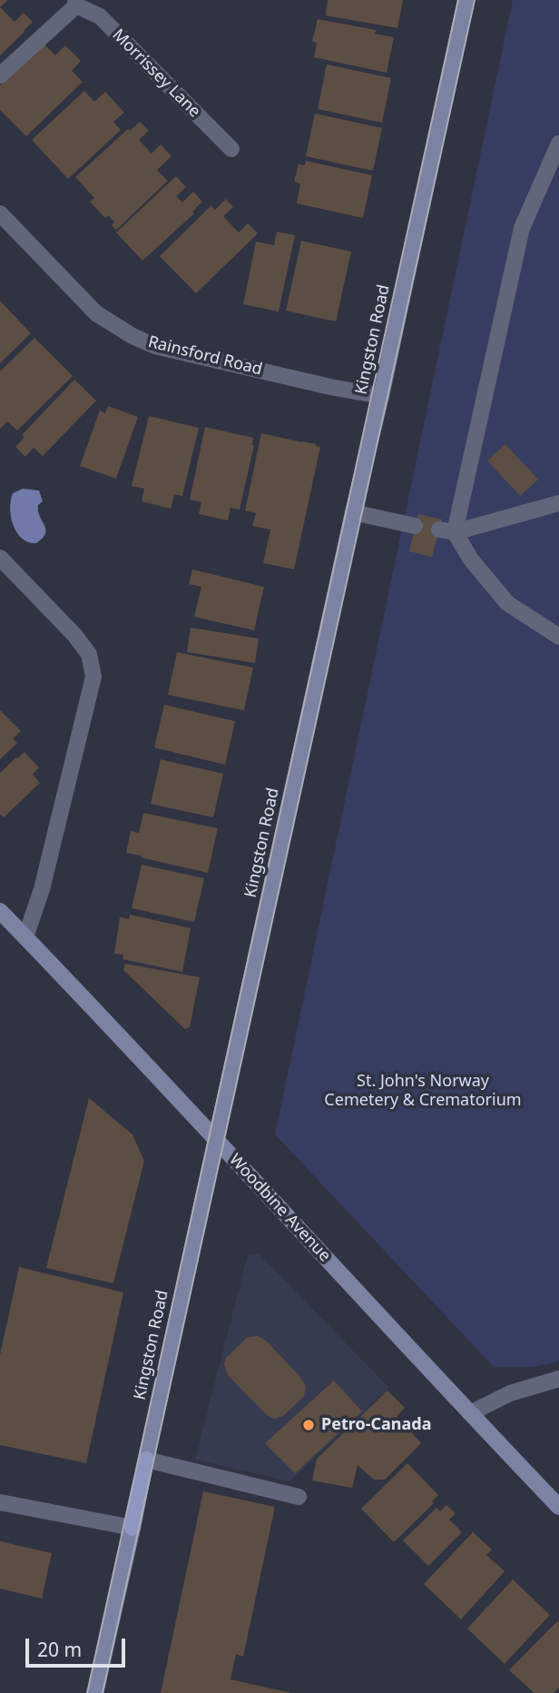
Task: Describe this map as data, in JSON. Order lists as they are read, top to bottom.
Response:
{
  "streets": {
    "main road": ["Kingston Road", "Woodbine Avenue"],
    "street": ["Morrissey Lane", "Rainsford Road"]
  },
  "crossings": [
    ["Kingston Road", "Rainsford Road"],
    ["Kingston Road", "Woodbine Avenue"]
  ],
  "parks": ["St. John's Norway Cemetery & Crematorium"],
  "places": ["Petro-Canada"],
  "scale_bar": "20 m"
}
